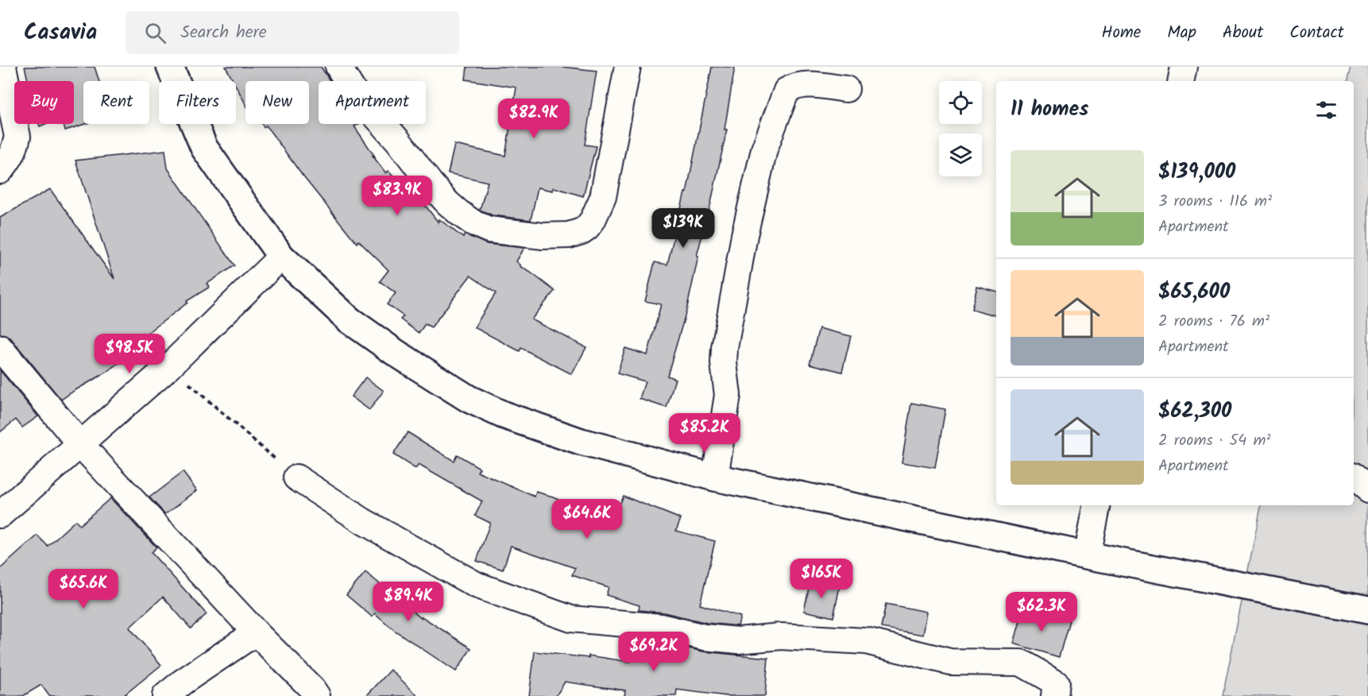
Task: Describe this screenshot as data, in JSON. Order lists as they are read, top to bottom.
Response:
{
  "page": {
    "header": "Casavia",
    "search": "Search here",
    "nav": [
      "Home",
      "Map",
      "About",
      "Contact"
    ],
    "chip": [
      "Buy",
      "Rent",
      "Filters",
      "New",
      "Apartment"
    ],
    "heading": "11 homes",
    "price": [
      "$82.9K",
      "$83.9K",
      "$139K",
      "$98.5K",
      "$85.2K",
      "$64.6K",
      "$165K",
      "$65.6K",
      "$89.4K",
      "$62.3K",
      "$69.2K"
    ],
    "list": [
      {
        "name": "$139,000",
        "note": "3 rooms · 116 m² · Apartment"
      },
      {
        "name": "$65,600",
        "note": "2 rooms · 76 m² · Apartment"
      },
      {
        "name": "$62,300",
        "note": "2 rooms · 54 m² · Apartment"
      }
    ]
  }
}
